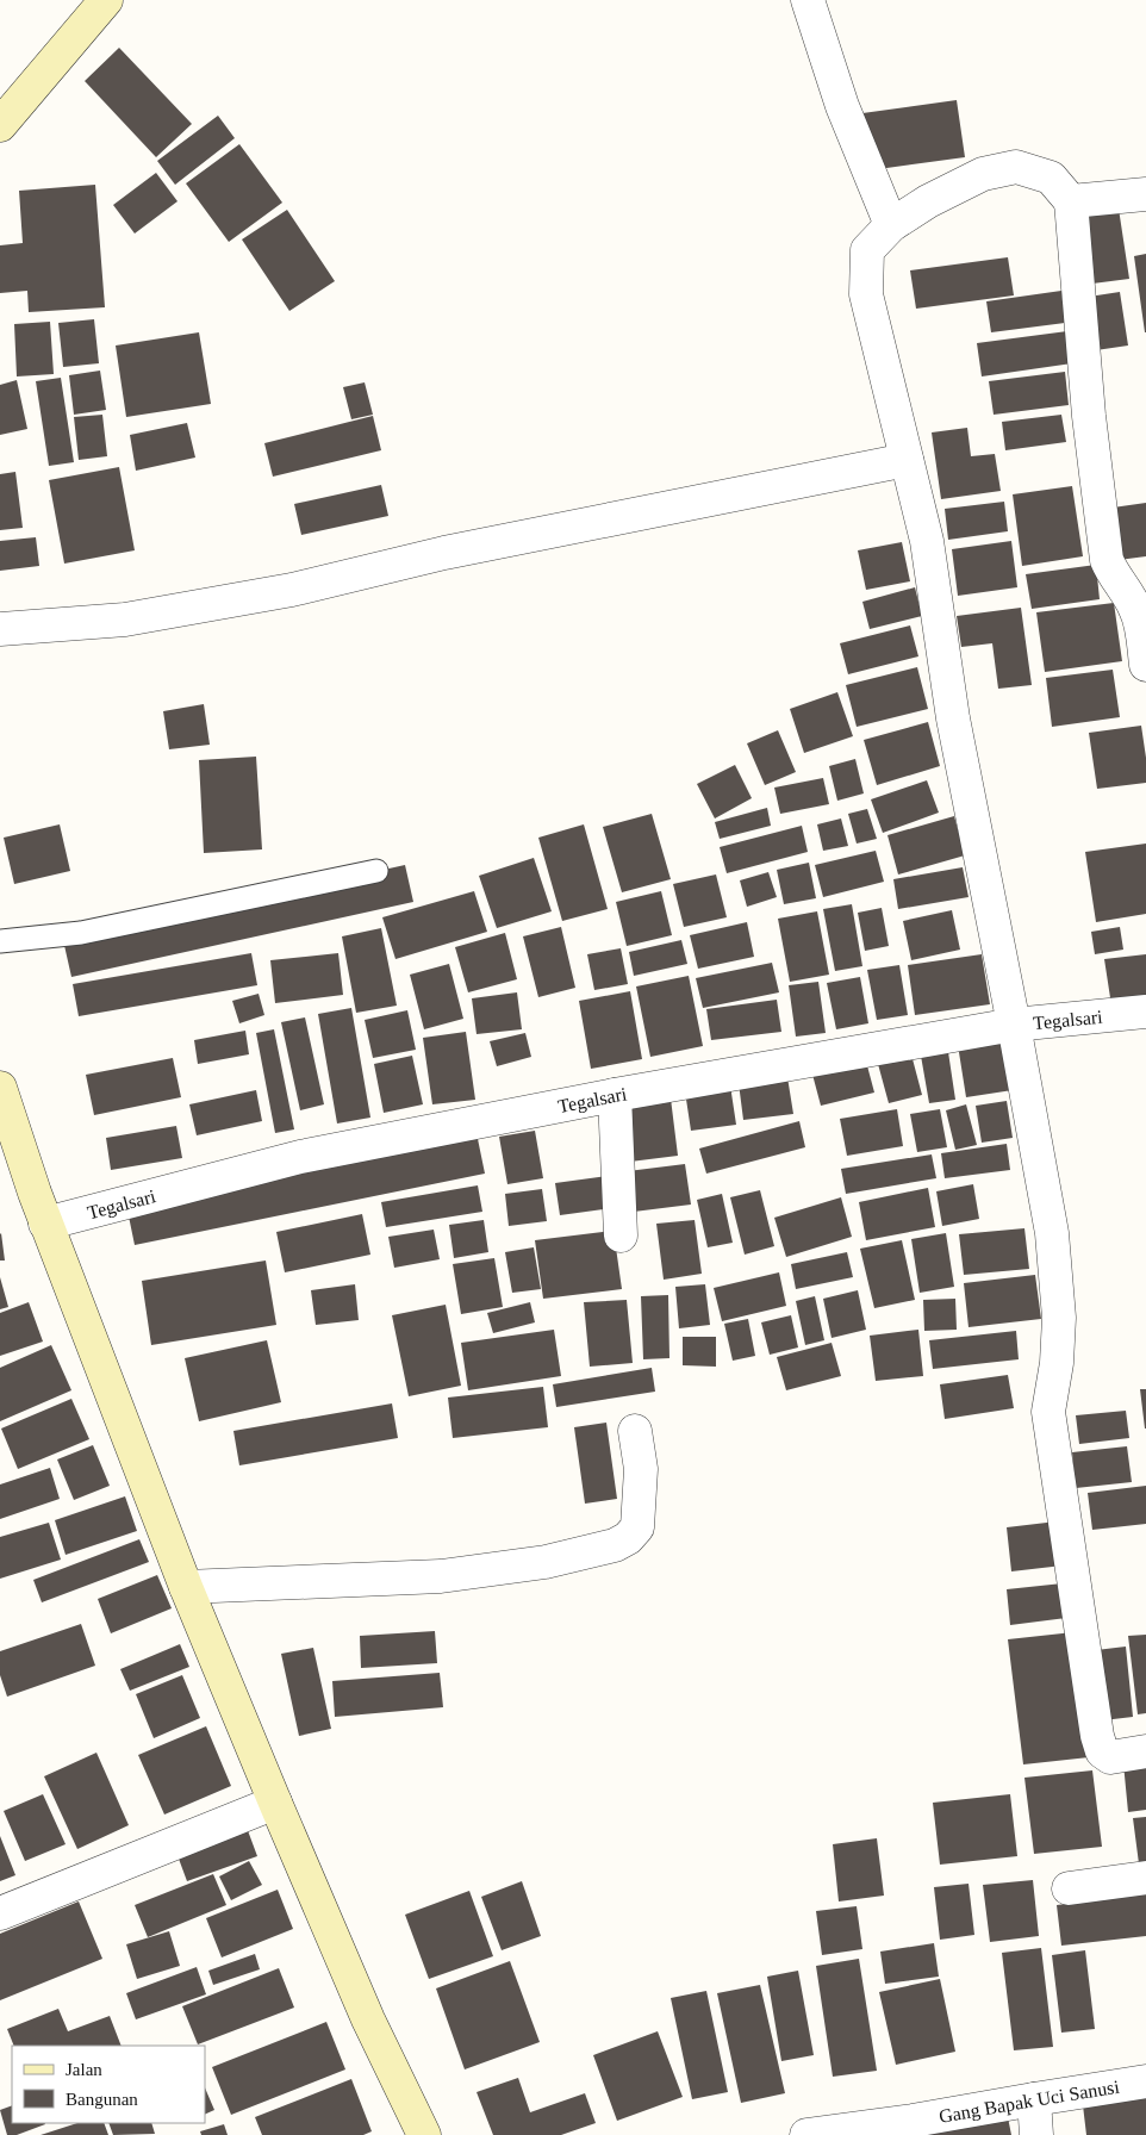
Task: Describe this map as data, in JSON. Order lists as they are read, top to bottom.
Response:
{
  "streets": {
    "street": ["Tegalsari", "Gang Bapak Uci Sanusi"]
  },
  "legend": ["Jalan", "Bangunan"]
}
